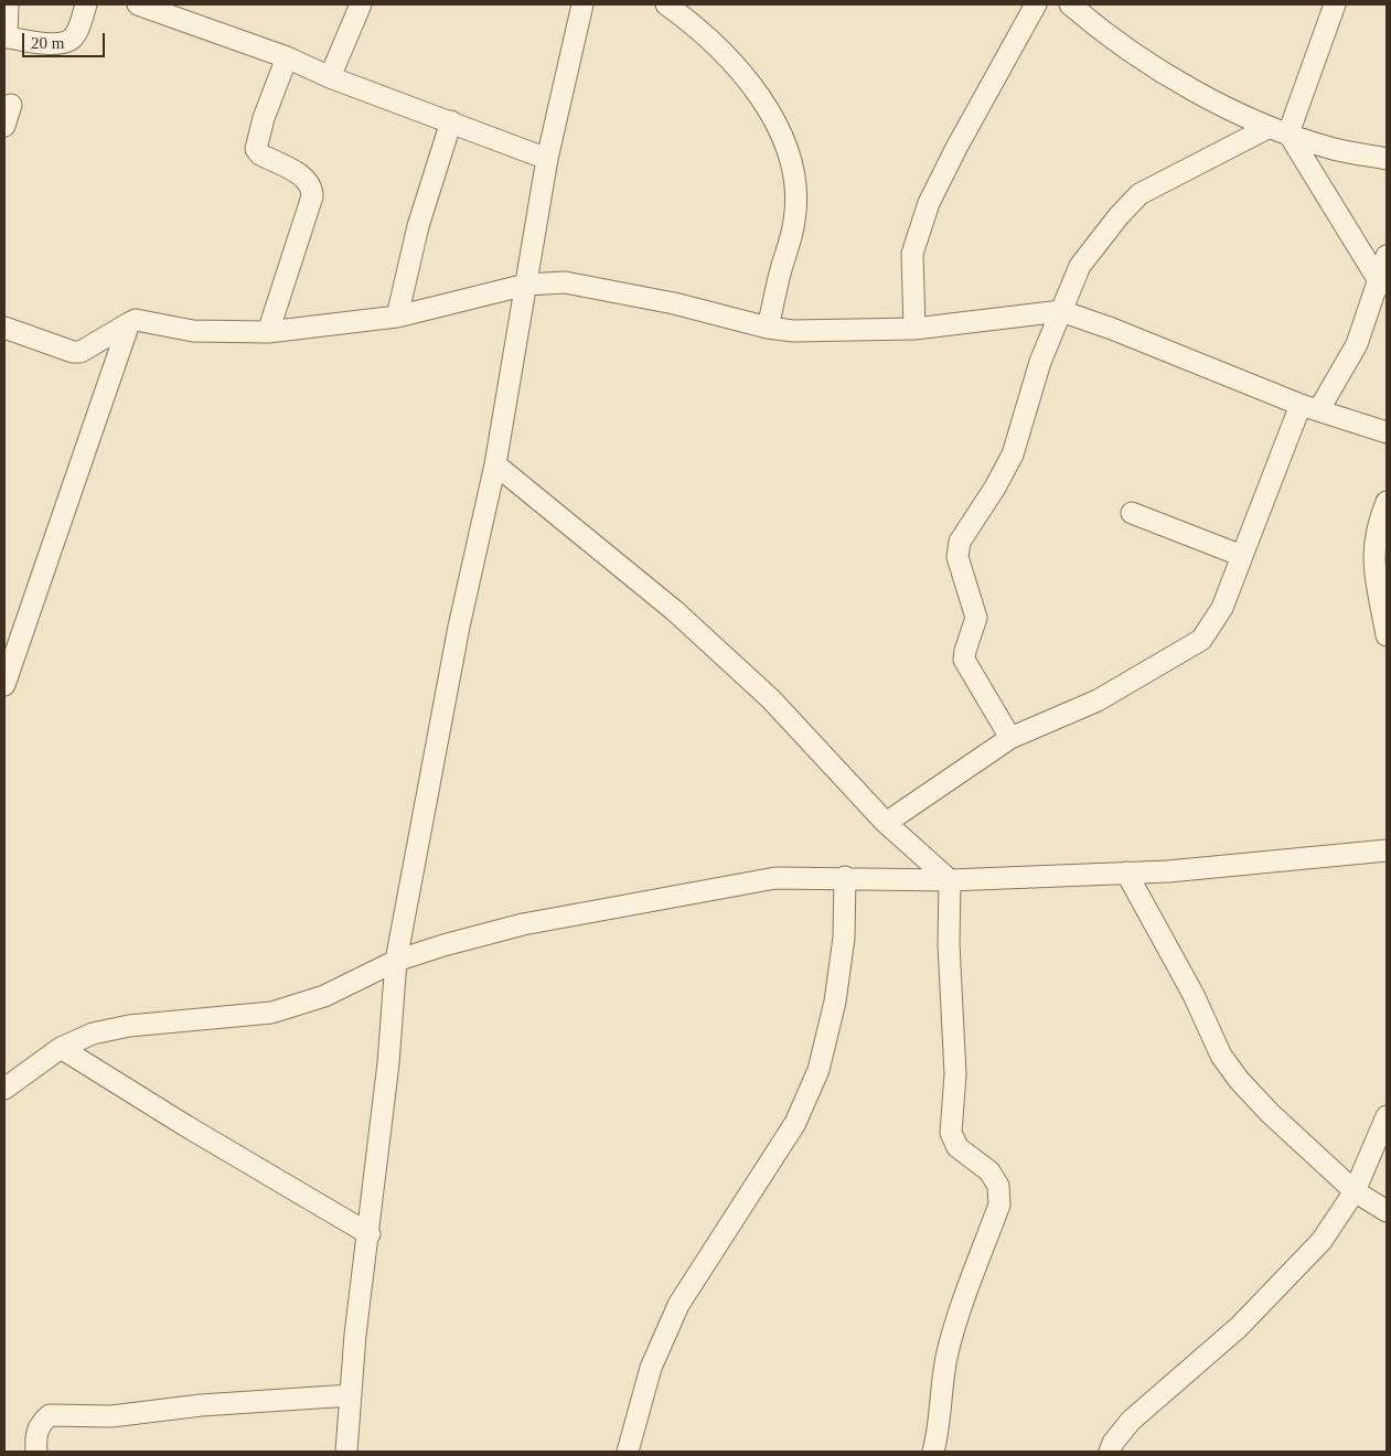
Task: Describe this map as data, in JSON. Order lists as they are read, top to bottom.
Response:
{
  "scale_bar": "20 m"
}
